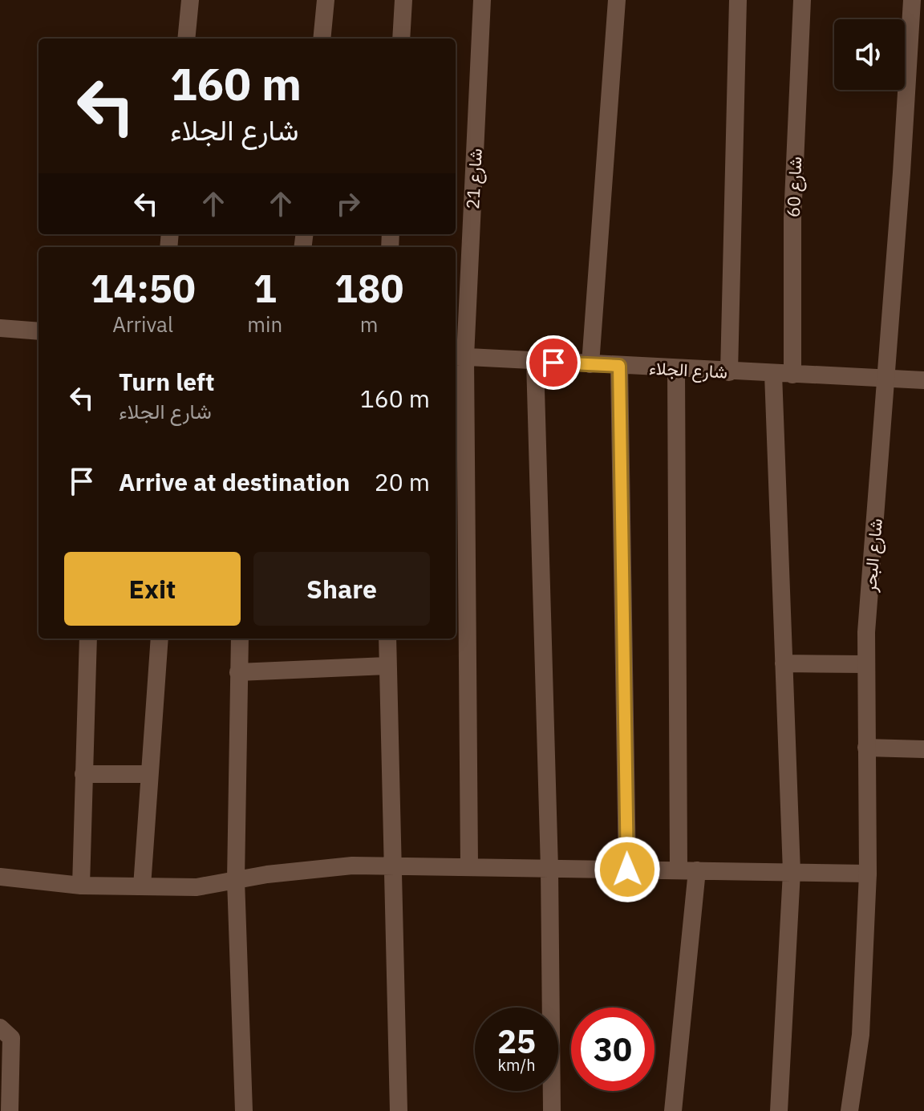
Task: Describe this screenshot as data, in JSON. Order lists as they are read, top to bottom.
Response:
{
  "streets": {
    "street": [
      "شارع 21",
      "شارع 60",
      "شارع الجلاء",
      "شارع البحر"
    ]
  },
  "crossings": [
    ["شارع 21", "شارع الجلاء"],
    ["شارع 60", "شارع الجلاء"],
    ["شارع الجلاء", "شارع البحر"]
  ],
  "page": {
    "turn": ["160 m", "شارع الجلاء"],
    "eta": [
      "14:50",
      "Arrival",
      "1",
      "min",
      "180",
      "m"
    ],
    "list": [
      {
        "name": "Turn left",
        "note": "شارع الجلاء",
        "value": "160 m"
      },
      {
        "name": "Arrive at destination",
        "value": "20 m"
      }
    ],
    "buttons": ["Exit", "Share"],
    "speed": "25 km/h",
    "limit": "30"
  }
}
